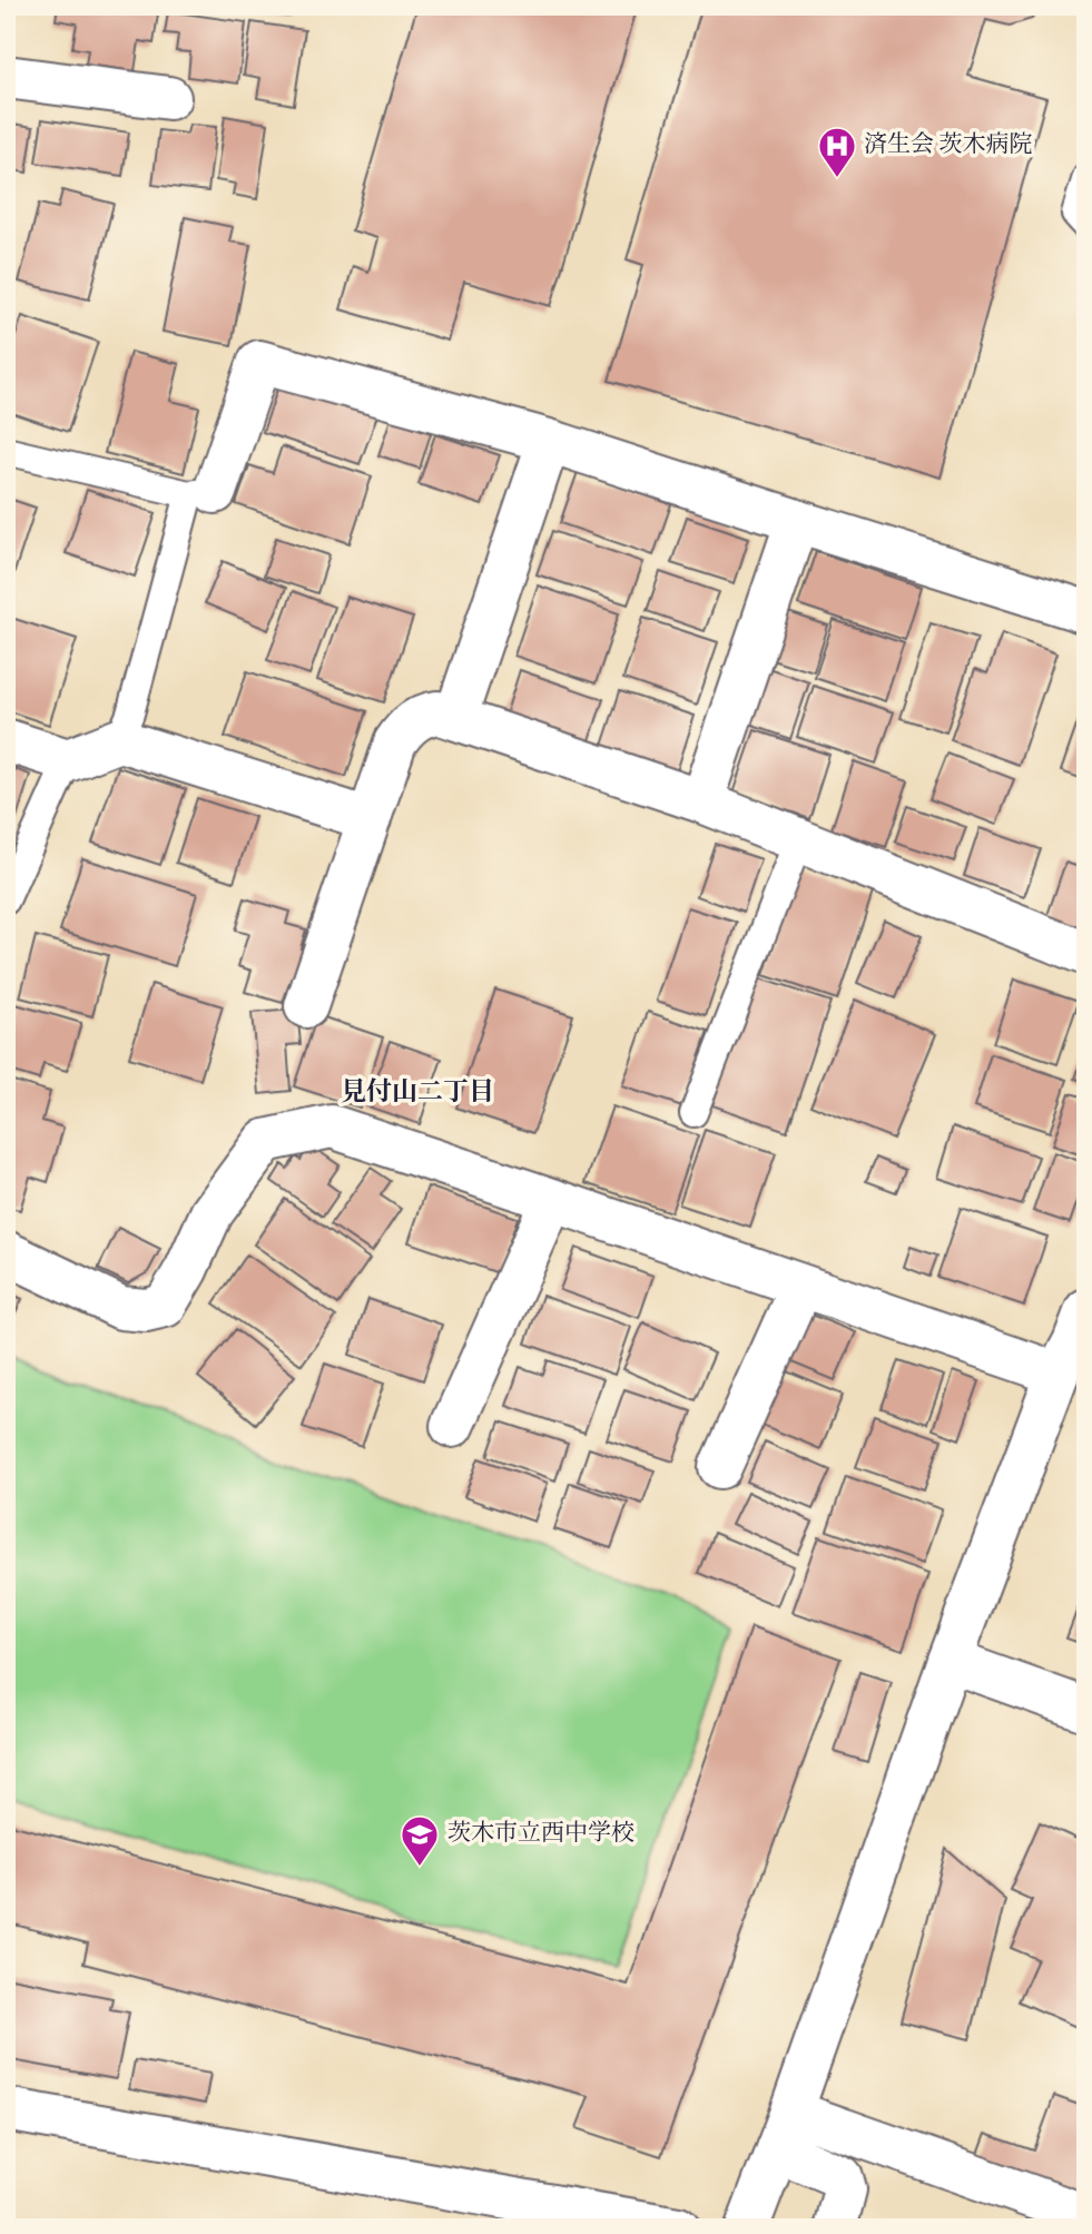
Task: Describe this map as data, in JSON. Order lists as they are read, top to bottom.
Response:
{
  "districts": ["見付山二丁目"],
  "places": {
    "hospital": ["済生会 茨木病院"],
    "school or university": ["茨木市立西中学校"]
  }
}
